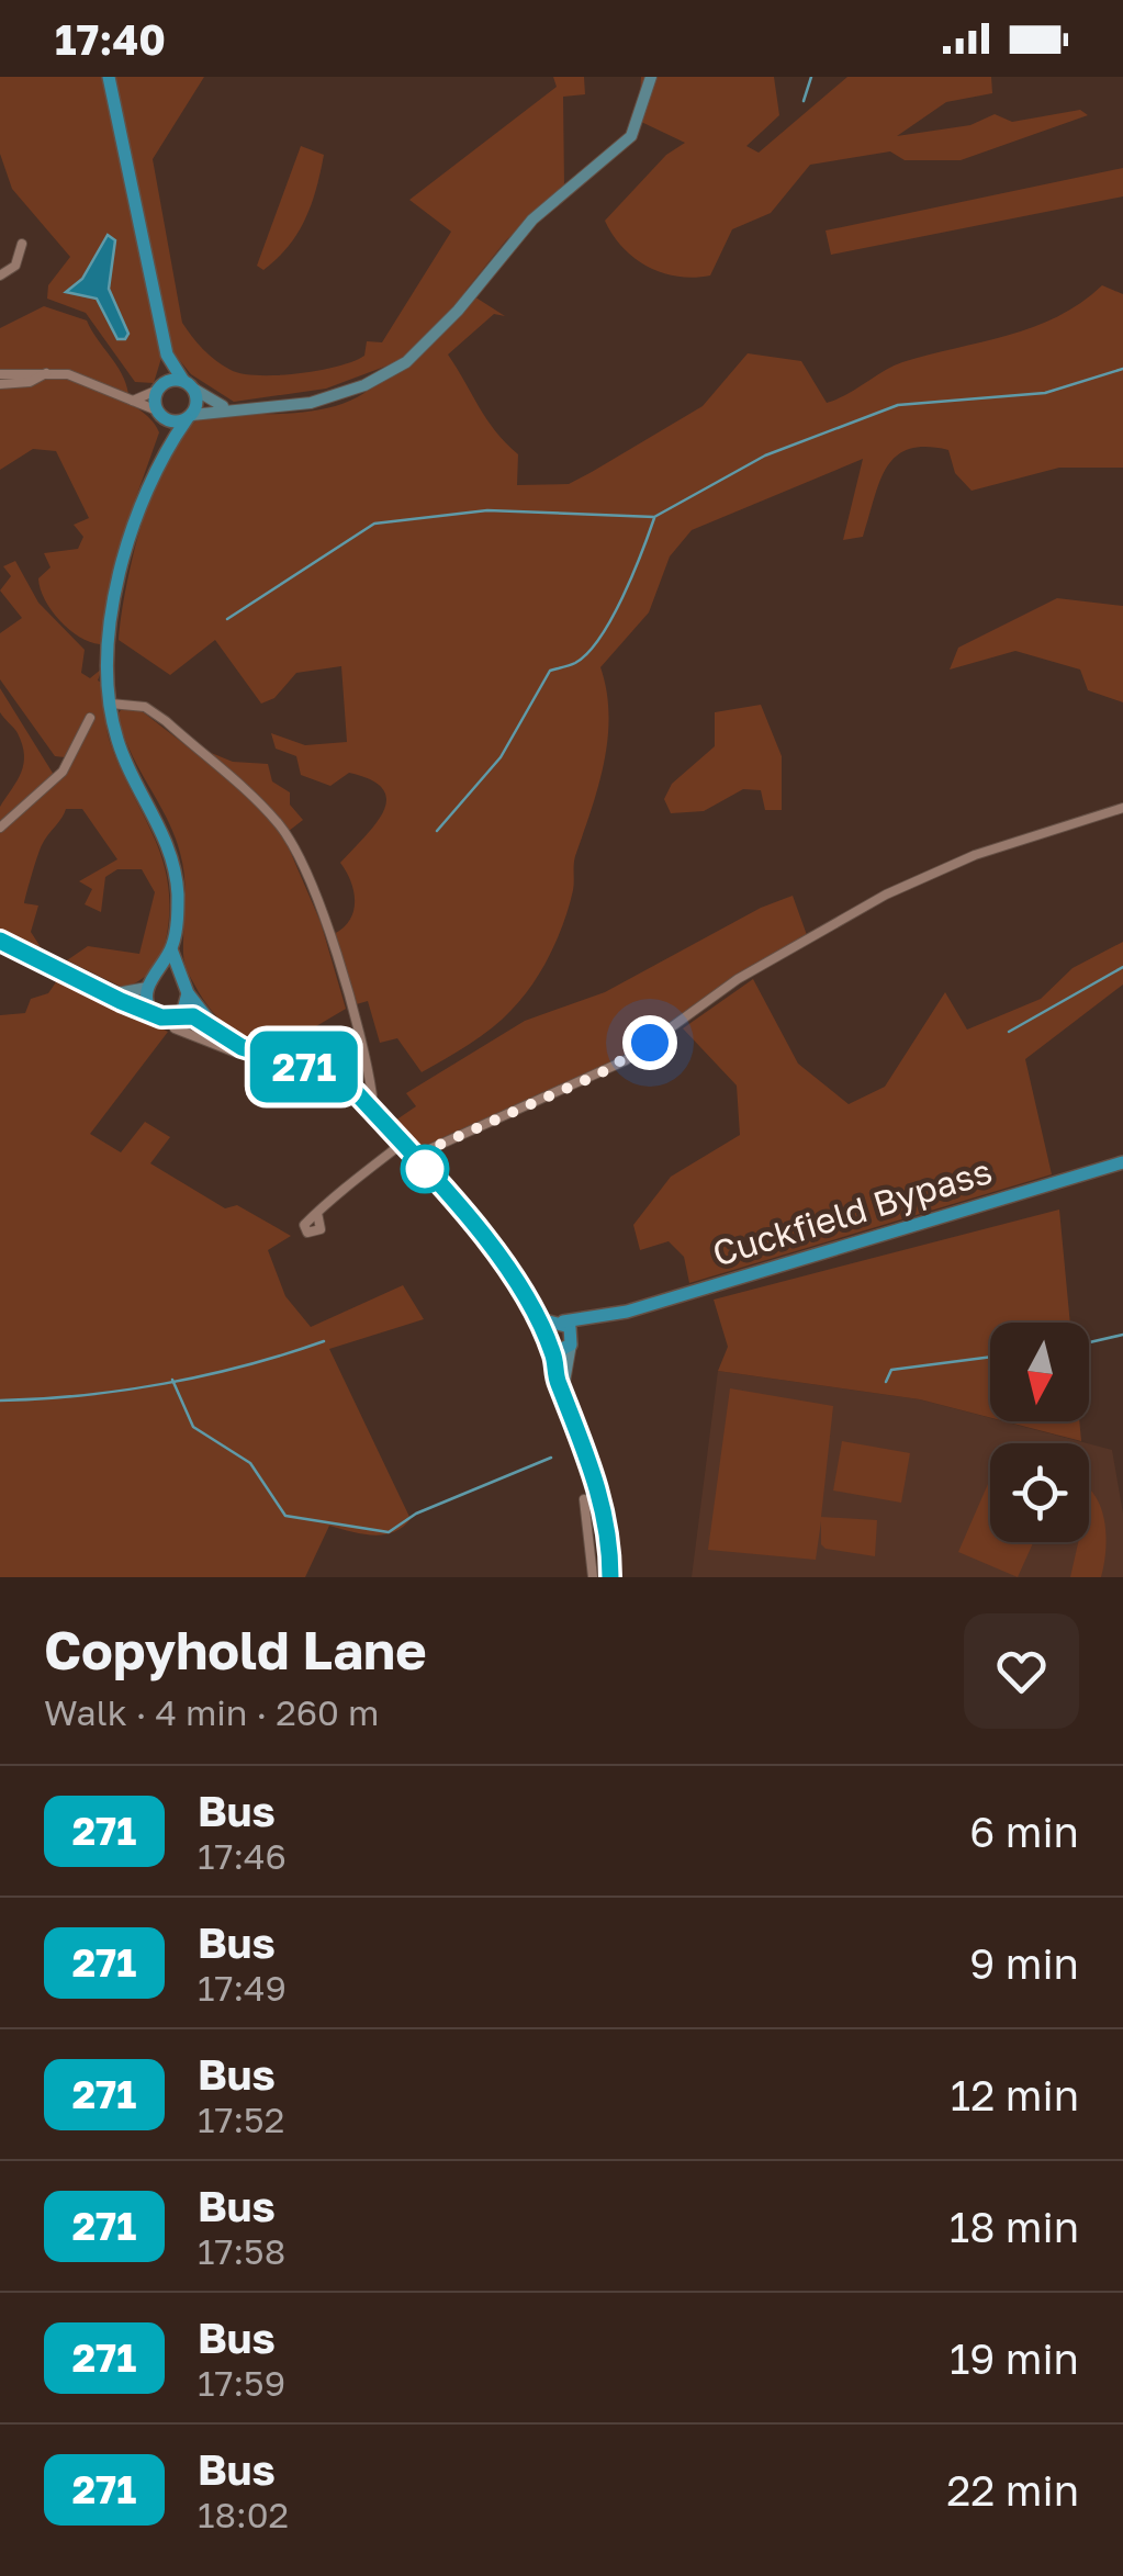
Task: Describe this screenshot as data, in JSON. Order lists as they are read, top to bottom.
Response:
{
  "streets": {
    "highway": ["Cuckfield Bypass"]
  },
  "lines": ["bus line 271"],
  "north": "bottom",
  "page": {
    "status": "17:40",
    "on_map": "271",
    "heading": ["Copyhold Lane", "Walk · 4 min · 260 m"],
    "list": [
      {
        "mark": "271",
        "name": "Bus",
        "note": "17:46",
        "value": "6 min"
      },
      {
        "mark": "271",
        "name": "Bus",
        "note": "17:49",
        "value": "9 min"
      },
      {
        "mark": "271",
        "name": "Bus",
        "note": "17:52",
        "value": "12 min"
      },
      {
        "mark": "271",
        "name": "Bus",
        "note": "17:58",
        "value": "18 min"
      },
      {
        "mark": "271",
        "name": "Bus",
        "note": "17:59",
        "value": "19 min"
      },
      {
        "mark": "271",
        "name": "Bus",
        "note": "18:02",
        "value": "22 min"
      }
    ]
  }
}
